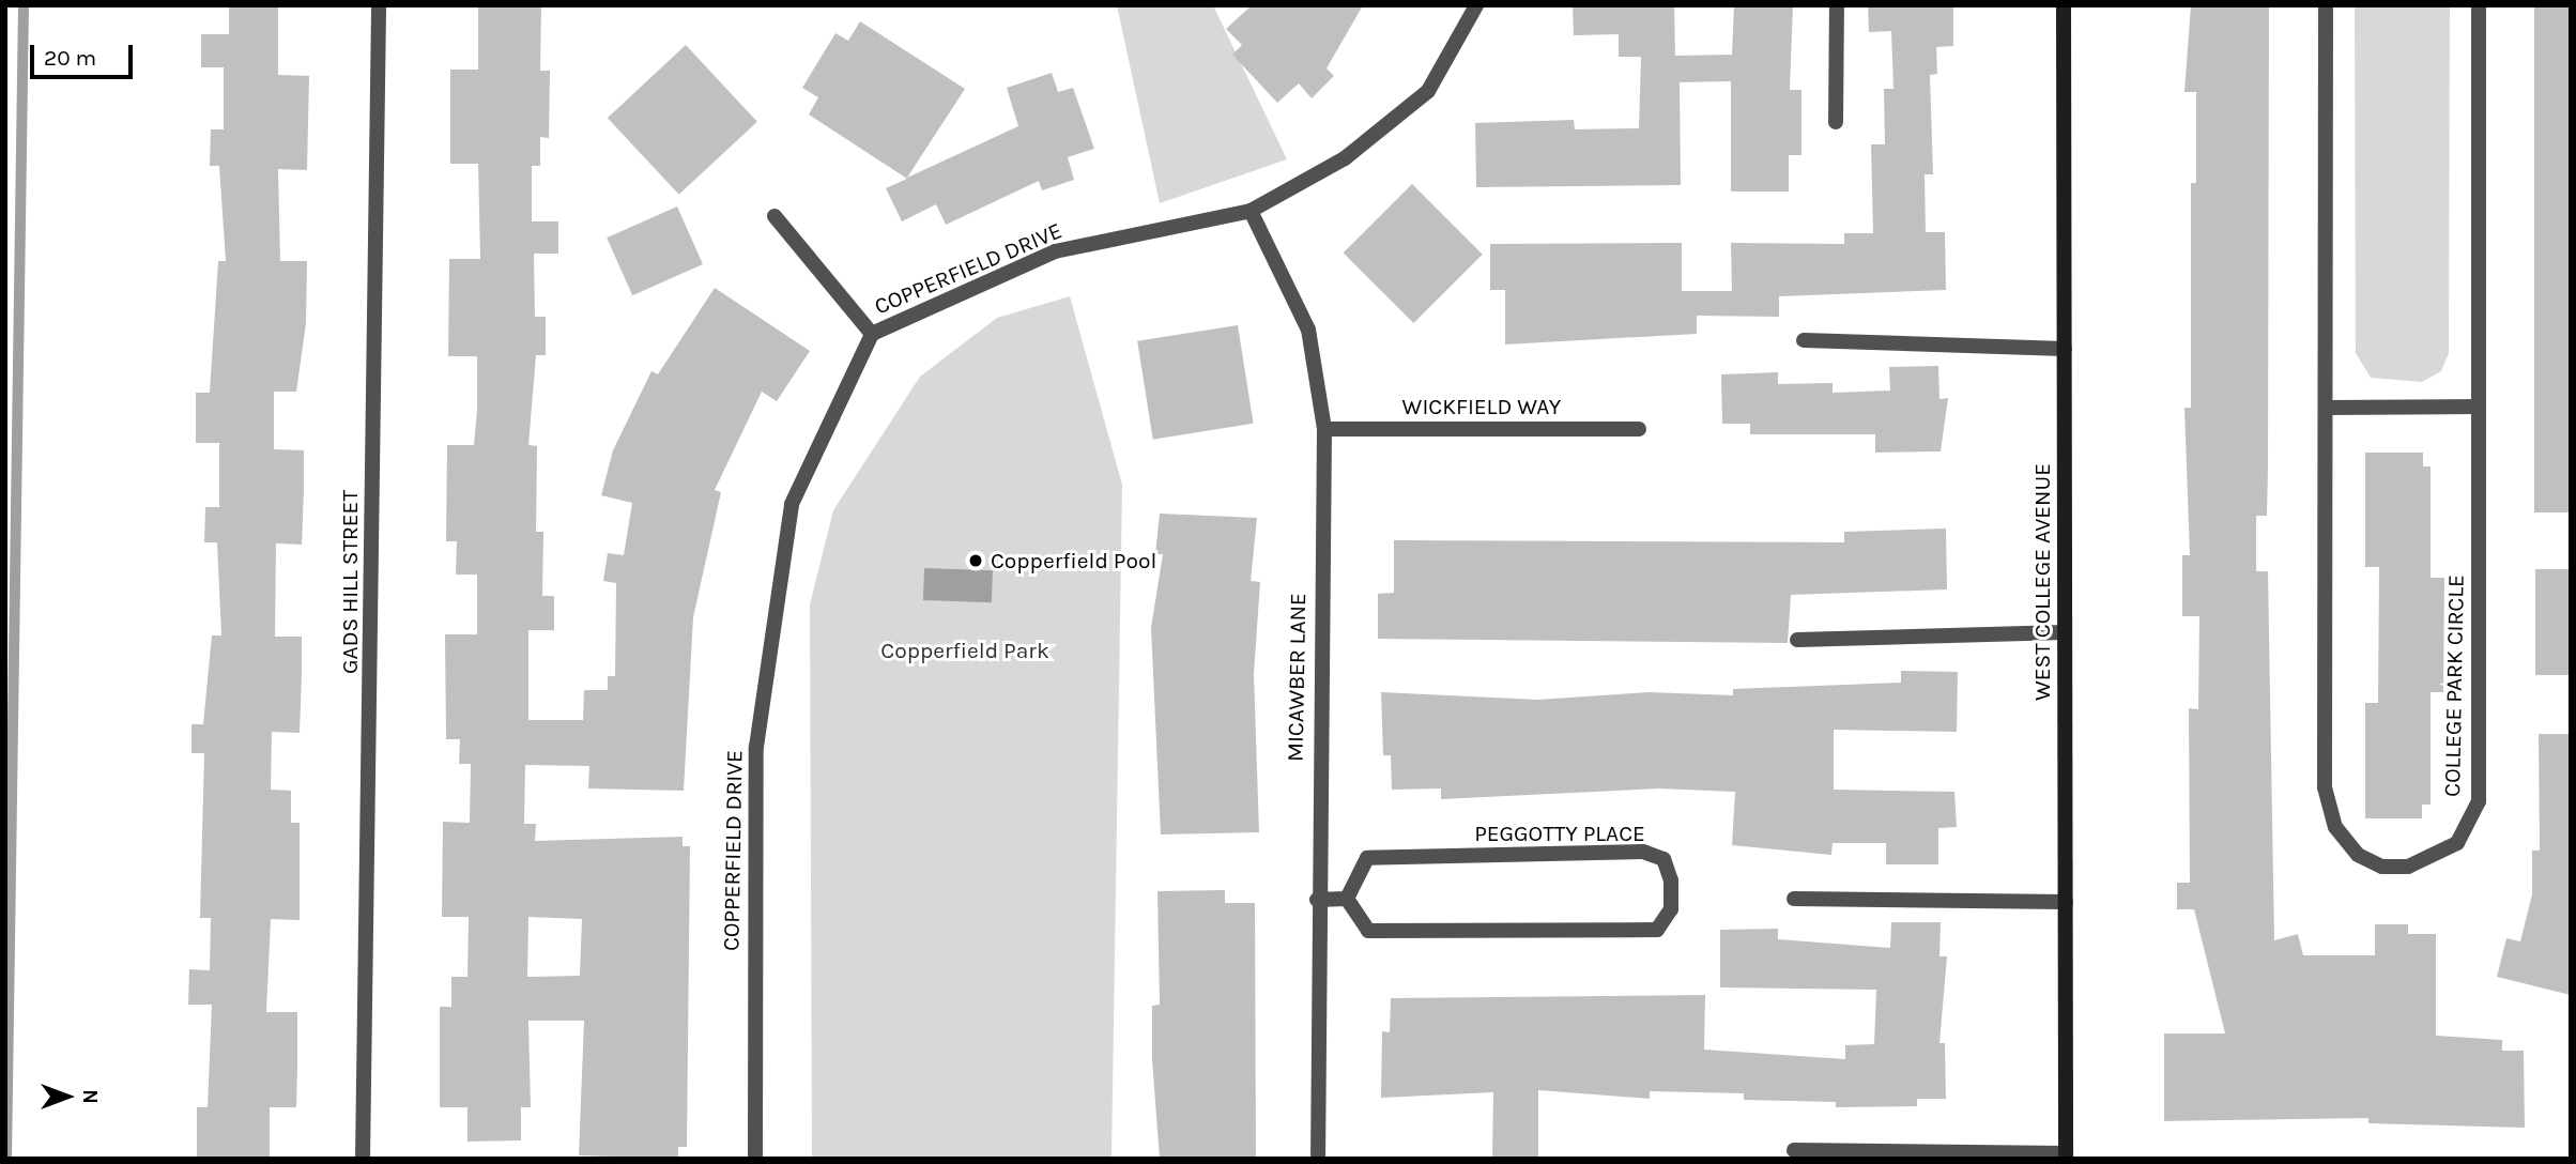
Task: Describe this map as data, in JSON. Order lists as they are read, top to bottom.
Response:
{
  "streets": {
    "main road": ["WEST COLLEGE AVENUE"],
    "street": [
      "COPPERFIELD DRIVE",
      "WICKFIELD WAY",
      "GADS HILL STREET",
      "MICAWBER LANE",
      "COLLEGE PARK CIRCLE",
      "PEGGOTTY PLACE"
    ]
  },
  "crossings": [
    ["COPPERFIELD DRIVE", "MICAWBER LANE"],
    ["WICKFIELD WAY", "MICAWBER LANE"]
  ],
  "parks": ["Copperfield Park"],
  "places": ["Copperfield Pool"],
  "scale_bar": "20 m",
  "north": "right"
}
